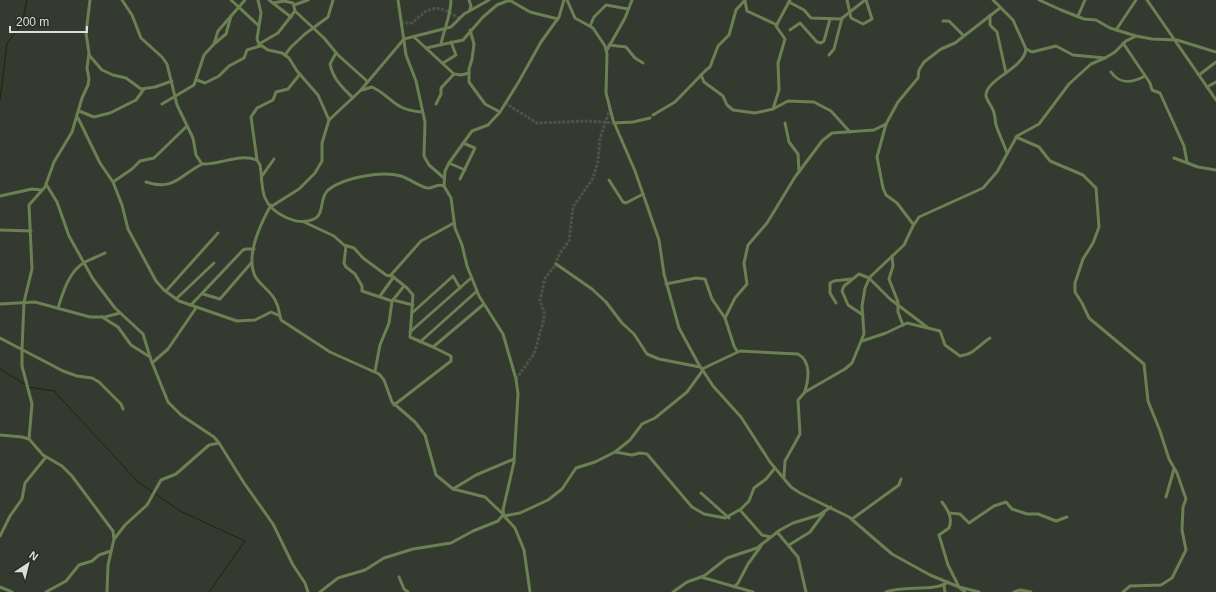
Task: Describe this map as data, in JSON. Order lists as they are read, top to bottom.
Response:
{
  "scale_bar": "200 m",
  "north": "top right"
}
